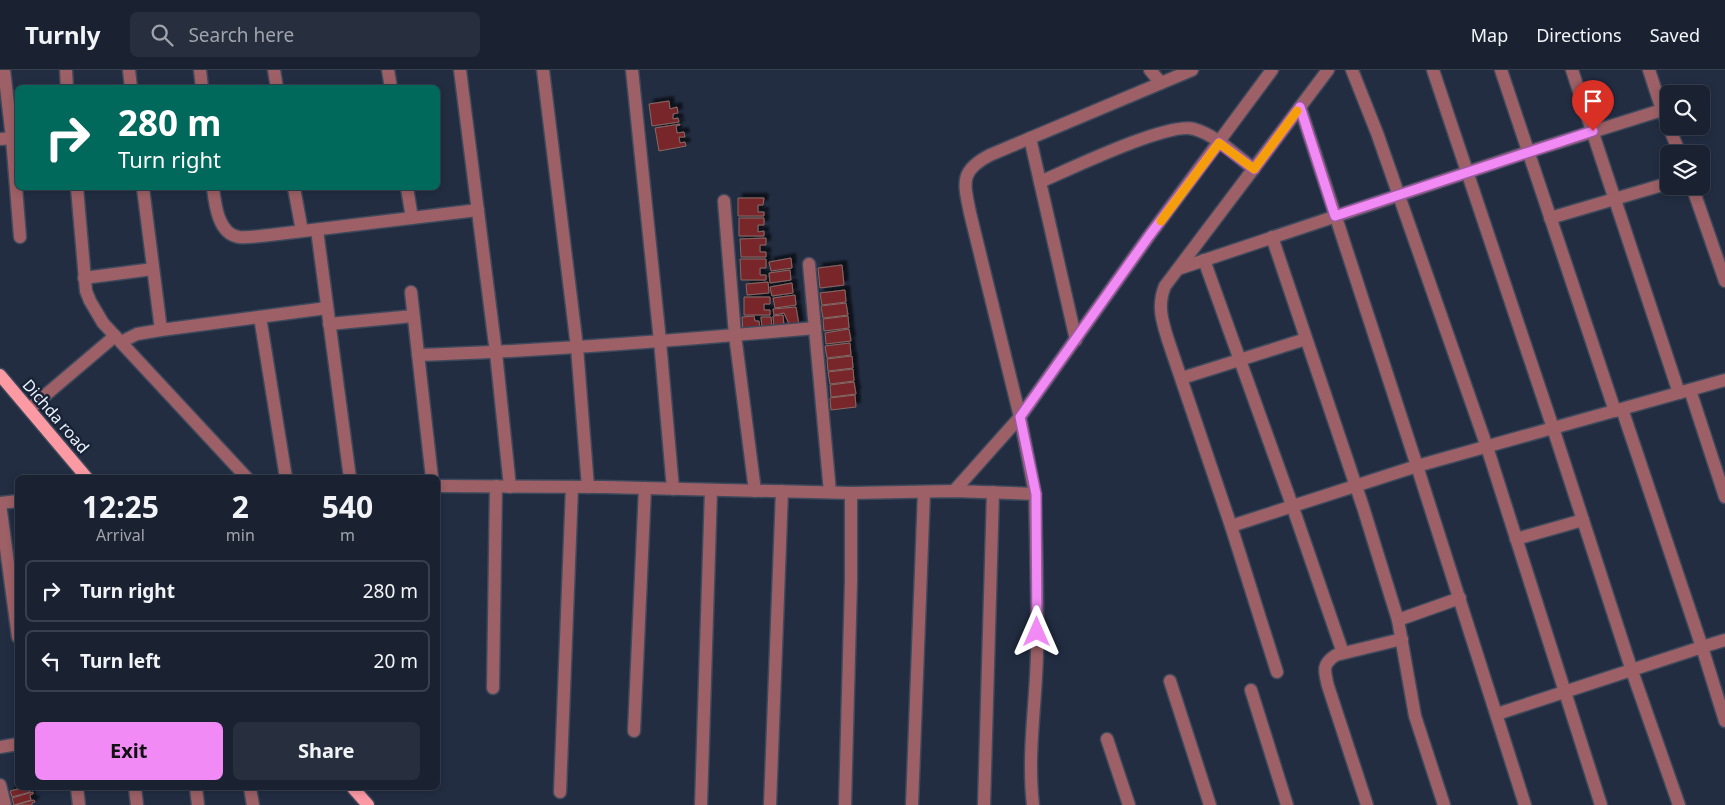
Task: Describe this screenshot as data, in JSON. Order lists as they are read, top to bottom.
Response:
{
  "streets": {
    "main road": ["Dichda road"]
  },
  "page": {
    "header": "Turnly",
    "search": "Search here",
    "nav": ["Map", "Directions", "Saved"],
    "turn": ["280 m", "Turn right"],
    "eta": [
      "12:25",
      "Arrival",
      "2",
      "min",
      "540",
      "m"
    ],
    "list": [
      {
        "name": "Turn right",
        "value": "280 m"
      },
      {
        "name": "Turn left",
        "value": "20 m"
      }
    ],
    "buttons": ["Exit", "Share"]
  }
}
